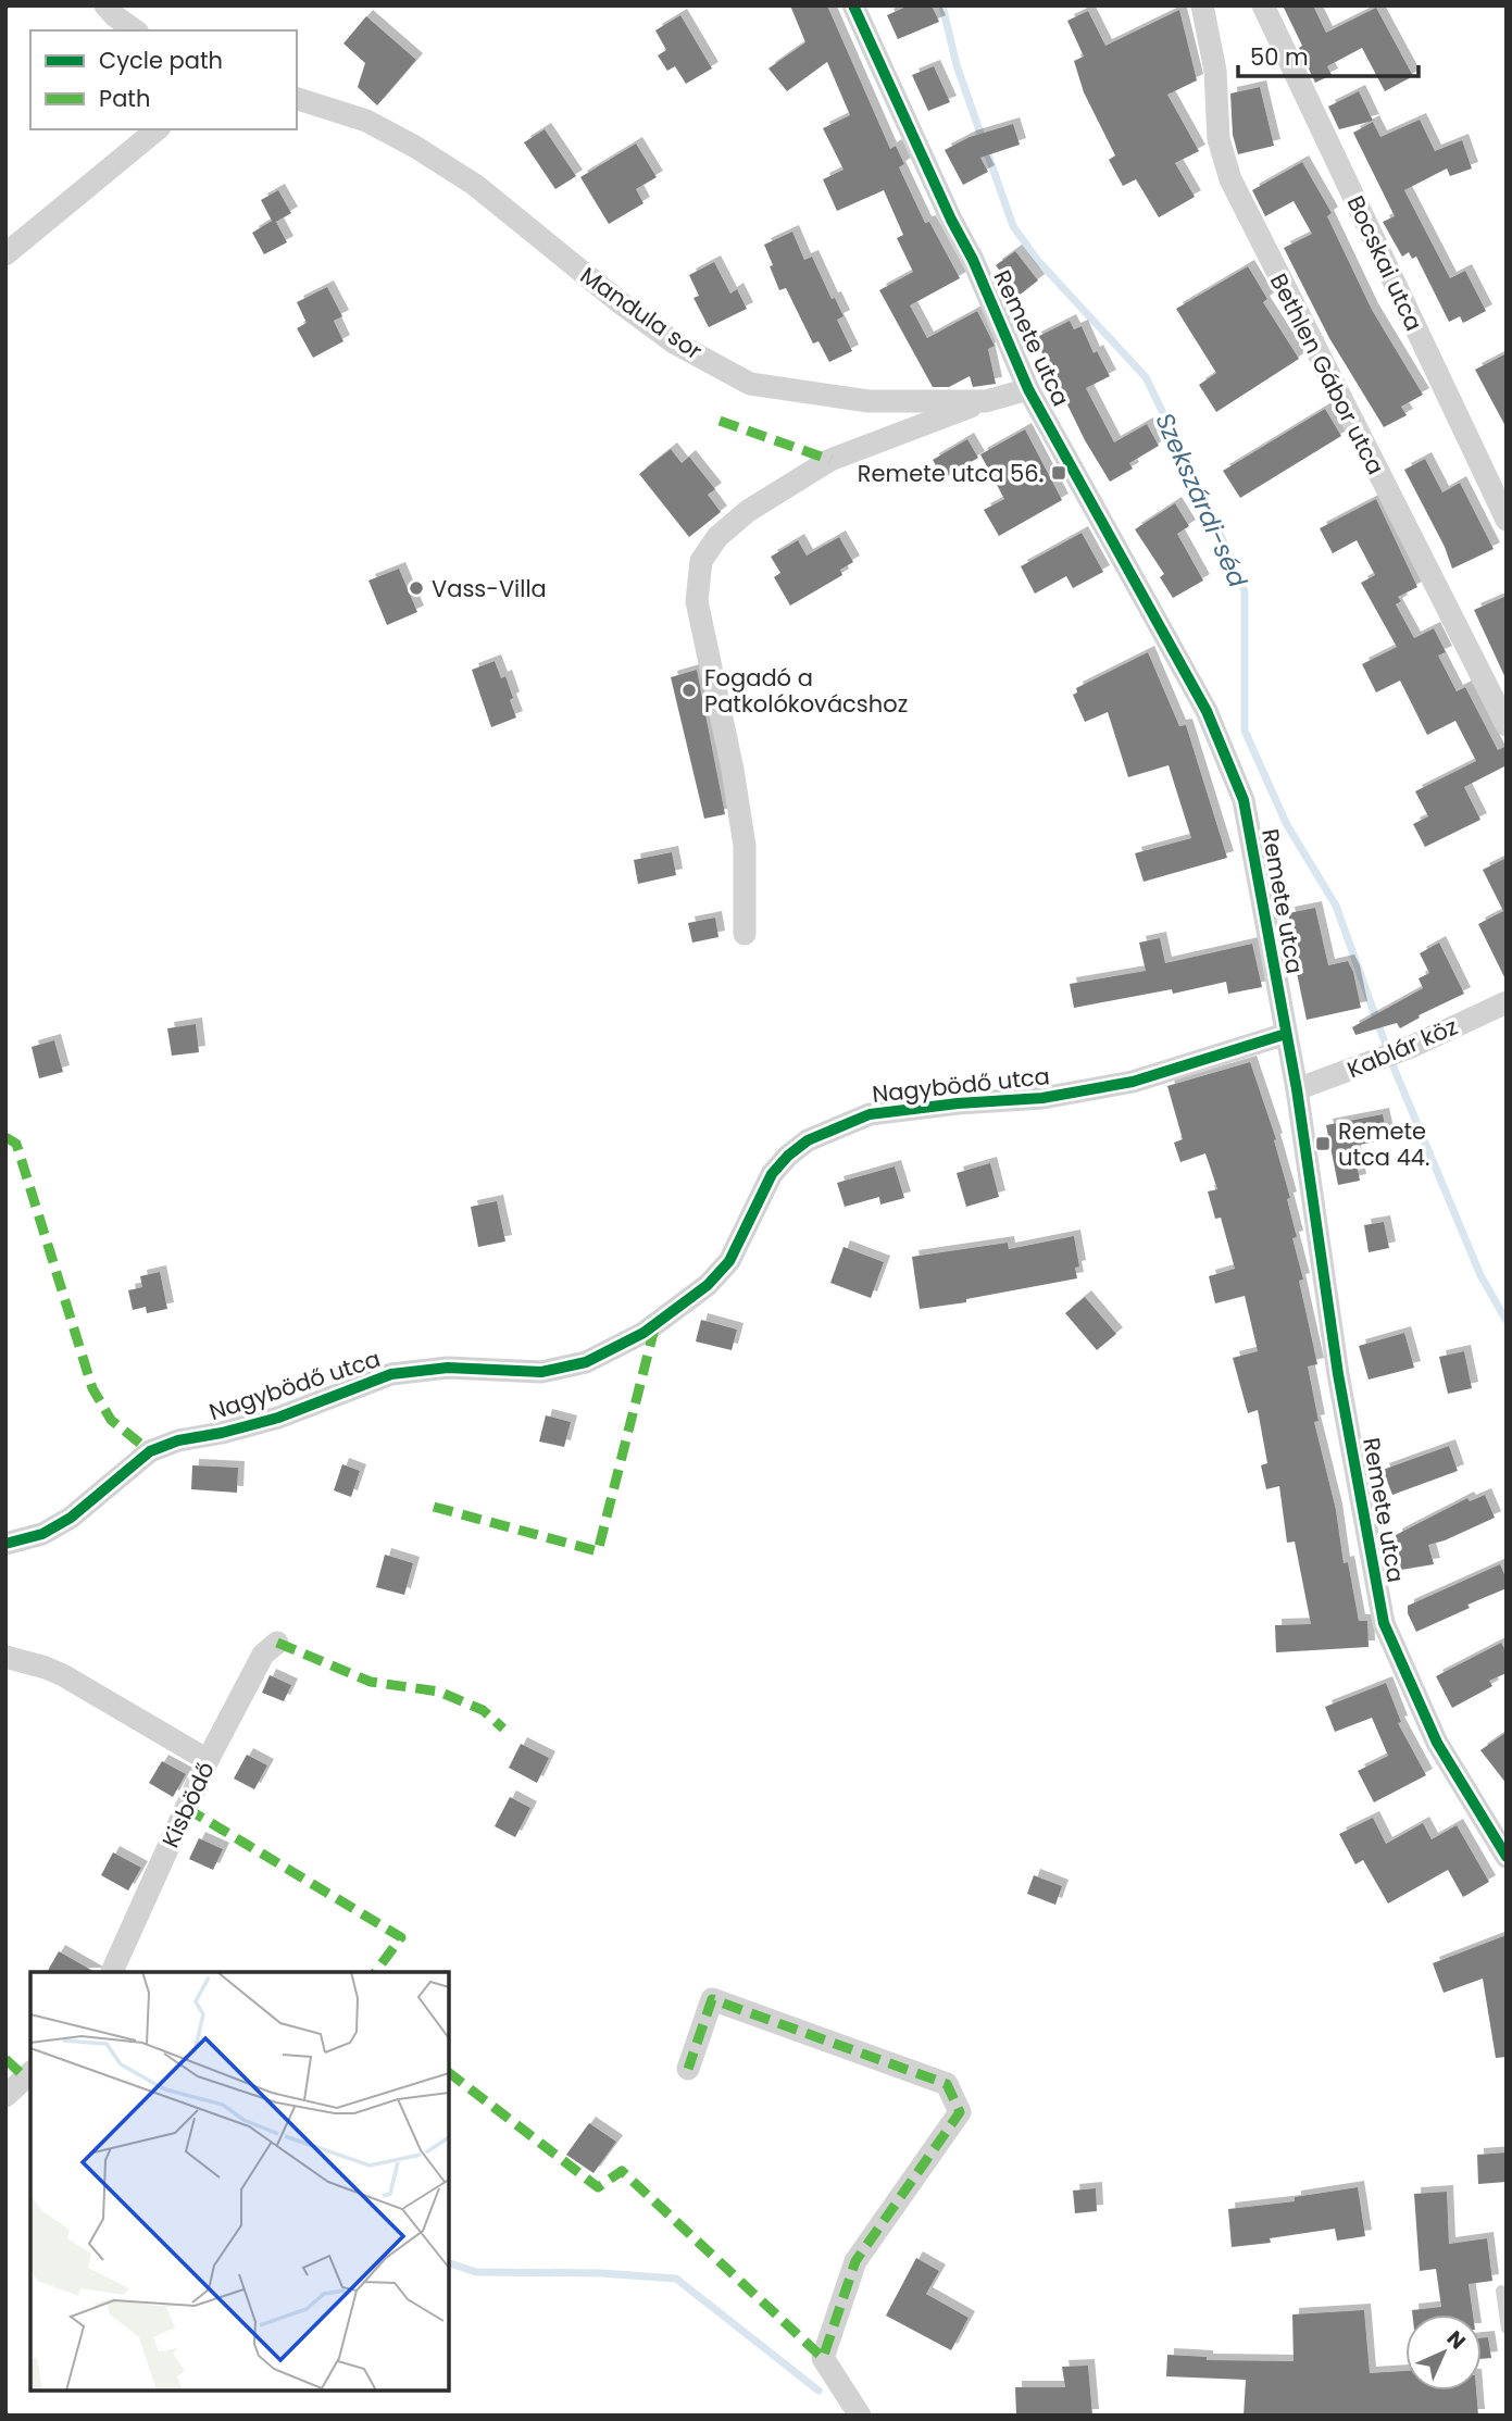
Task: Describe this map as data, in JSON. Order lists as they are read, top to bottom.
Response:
{
  "streets": {
    "street": [
      "Bocskai utca",
      "Mandula sor",
      "Remete utca",
      "Bethlen Gábor utca",
      "Kablár köz",
      "Nagybödő utca",
      "Kisbödő"
    ]
  },
  "crossings": [
    ["Mandula sor", "Remete utca"],
    ["Remete utca", "Kablár köz"],
    ["Remete utca", "Nagybödő utca"]
  ],
  "water": ["Szekszárdi-séd"],
  "places": {
    "transit": ["Remete utca 56.", "Remete utca 44."],
    "other": ["Vass-Villa", "Fogadó a Patkolókovácshoz"]
  },
  "legend": ["Cycle path", "Path"],
  "scale_bar": "50 m",
  "north": "top right"
}
